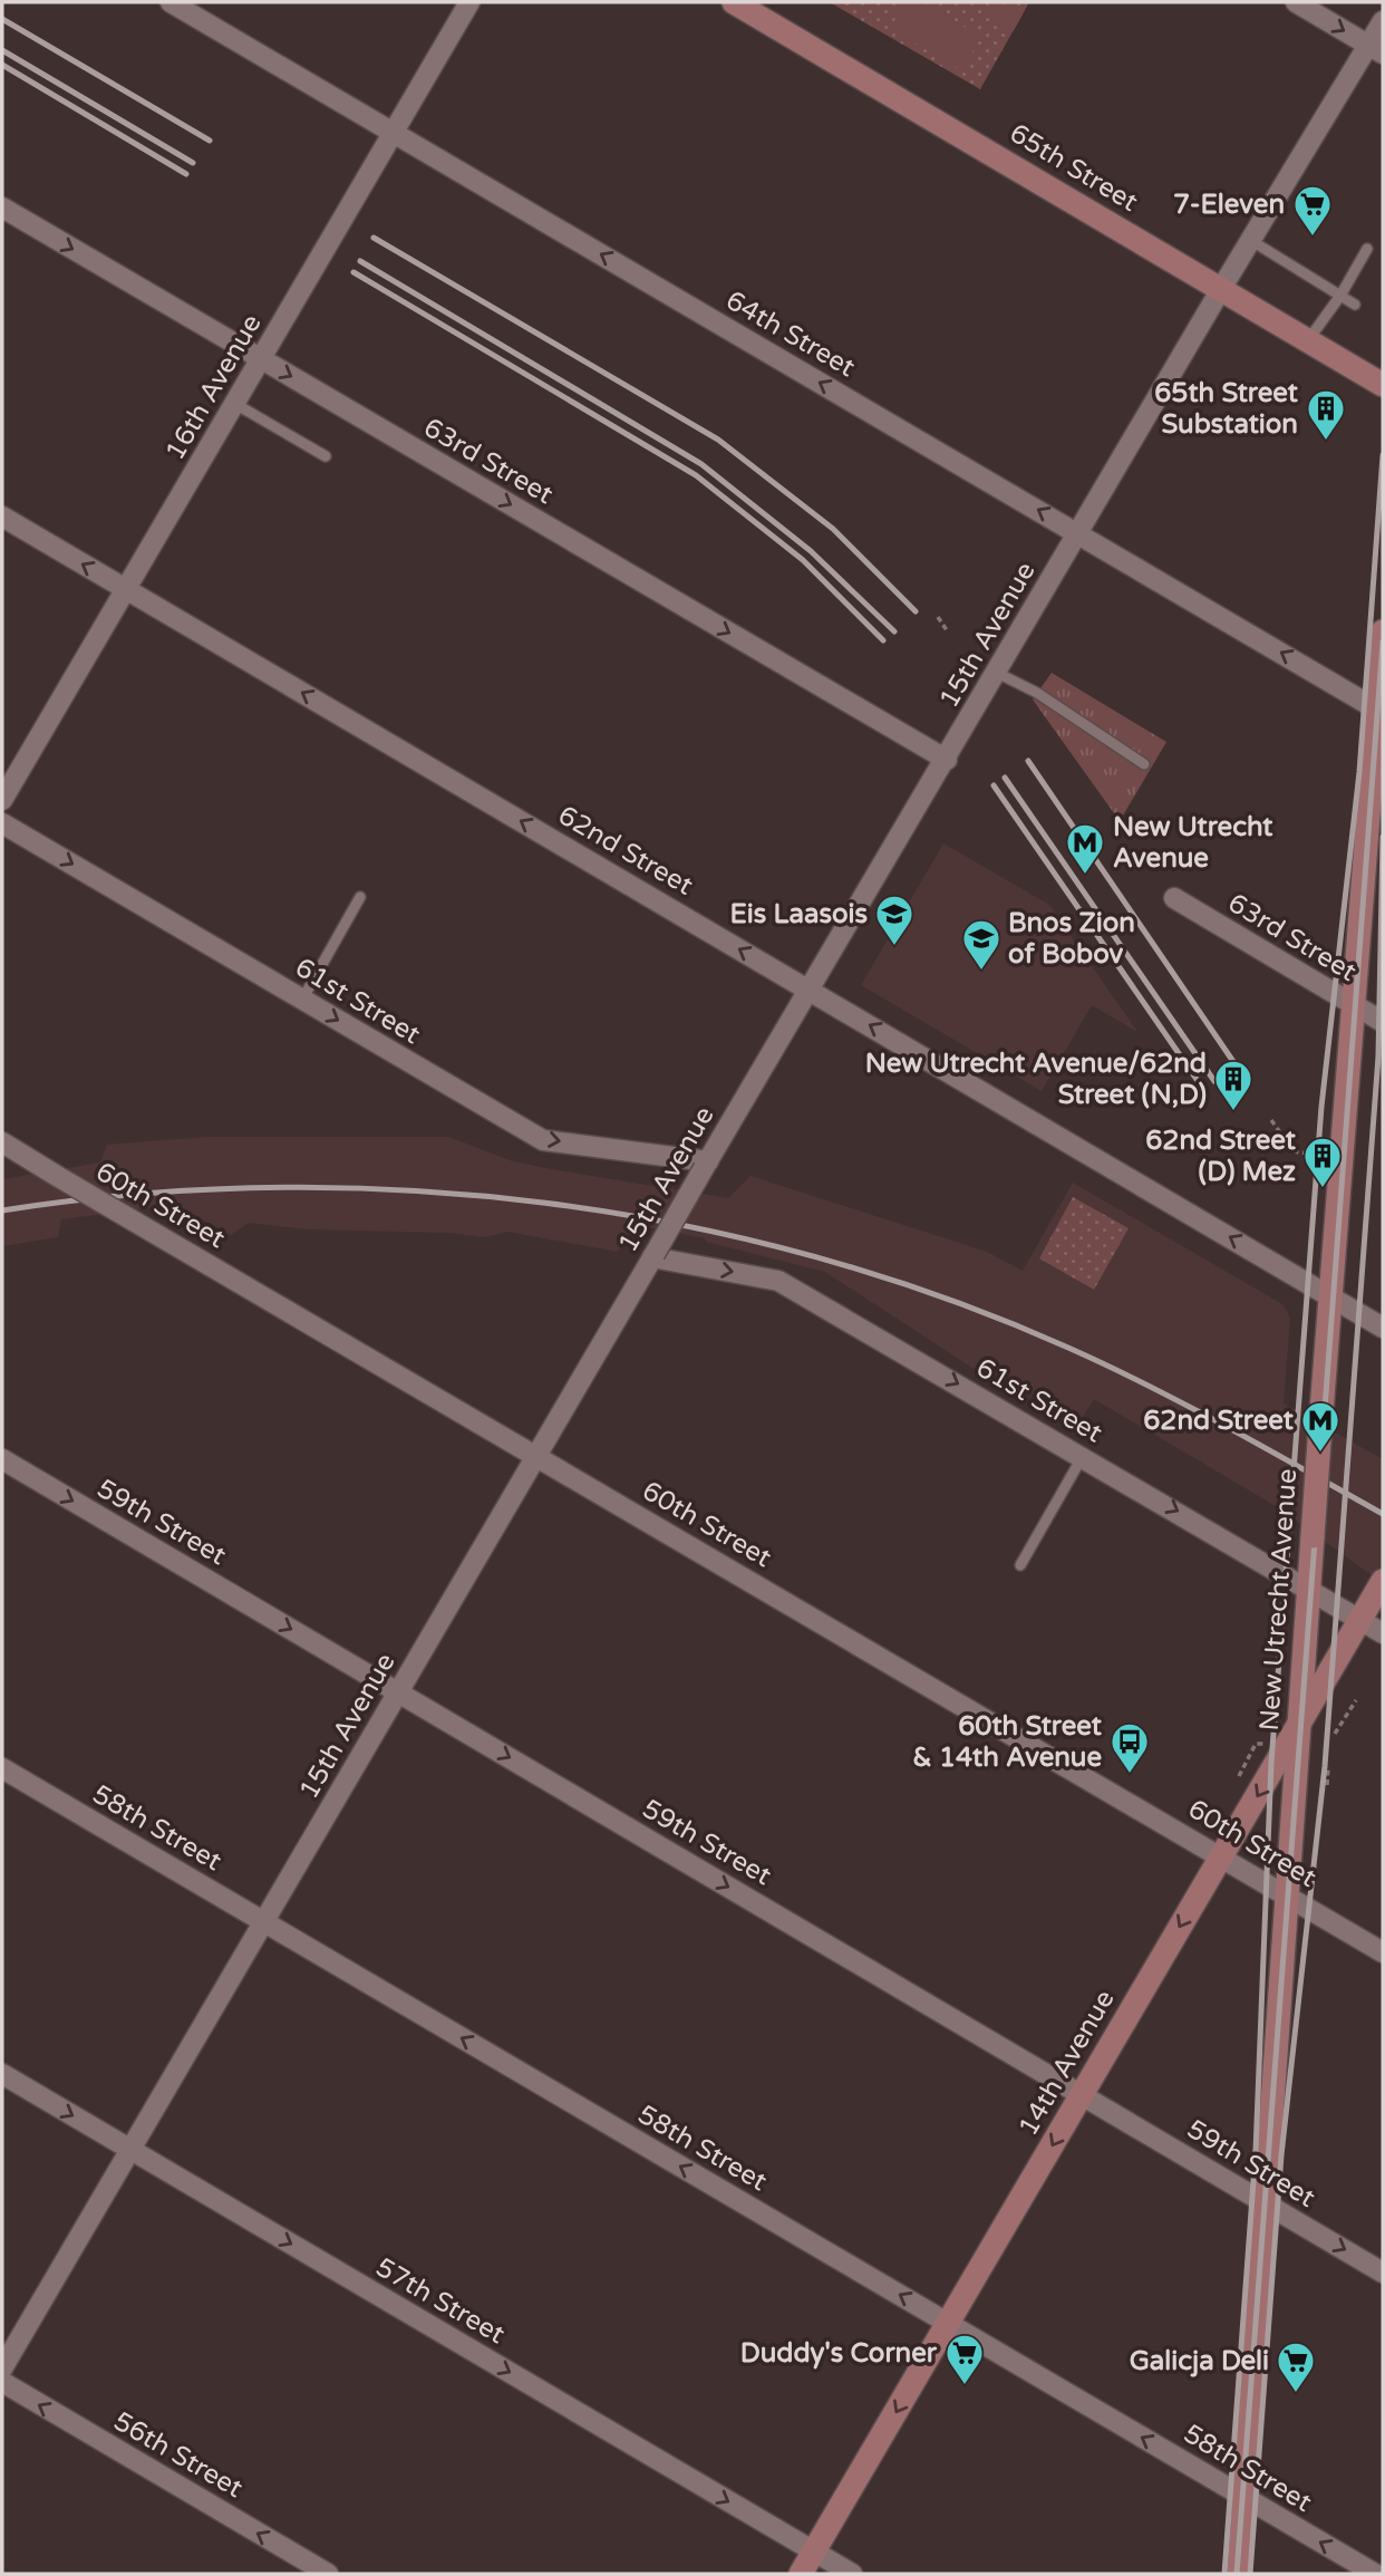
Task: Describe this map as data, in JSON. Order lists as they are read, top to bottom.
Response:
{
  "streets": {
    "street": [
      "65th Street",
      "64th Street",
      "16th Avenue",
      "63rd Street",
      "15th Avenue",
      "62nd Street",
      "61st Street",
      "60th Street",
      "59th Street",
      "New Utrecht Avenue",
      "58th Street",
      "14th Avenue",
      "57th Street",
      "56th Street"
    ]
  },
  "crossings": [
    ["65th Street", "15th Avenue"],
    ["64th Street", "16th Avenue"],
    ["64th Street", "15th Avenue"],
    ["64th Street", "New Utrecht Avenue"],
    ["16th Avenue", "63rd Street"],
    ["16th Avenue", "62nd Street"],
    ["63rd Street", "15th Avenue"],
    ["63rd Street", "New Utrecht Avenue"],
    ["15th Avenue", "62nd Street"],
    ["15th Avenue", "61st Street"],
    ["15th Avenue", "60th Street"],
    ["15th Avenue", "59th Street"],
    ["15th Avenue", "58th Street"],
    ["15th Avenue", "57th Street"],
    ["62nd Street", "New Utrecht Avenue"],
    ["61st Street", "New Utrecht Avenue"],
    ["61st Street", "14th Avenue"],
    ["60th Street", "New Utrecht Avenue"],
    ["60th Street", "14th Avenue"],
    ["59th Street", "New Utrecht Avenue"],
    ["59th Street", "14th Avenue"],
    ["New Utrecht Avenue", "58th Street"],
    ["New Utrecht Avenue", "14th Avenue"],
    ["58th Street", "14th Avenue"],
    ["14th Avenue", "57th Street"]
  ],
  "one_way": [
    "64th Street",
    "63rd Street",
    "62nd Street",
    "61st Street",
    "59th Street",
    "58th Street",
    "14th Avenue",
    "57th Street",
    "56th Street"
  ],
  "places": {
    "supermarket": ["7-Eleven", "Duddy's Corner", "Galicja Deli"],
    "building": ["65th Street Substation", "New Utrecht Avenue/62nd Street (N,D)", "62nd Street (D) Mez"],
    "metro station": ["New Utrecht Avenue", "62nd Street"],
    "school or university": ["Eis Laasois", "Bnos Zion of Bobov"],
    "bus stop": ["60th Street & 14th Avenue"]
  }
}
